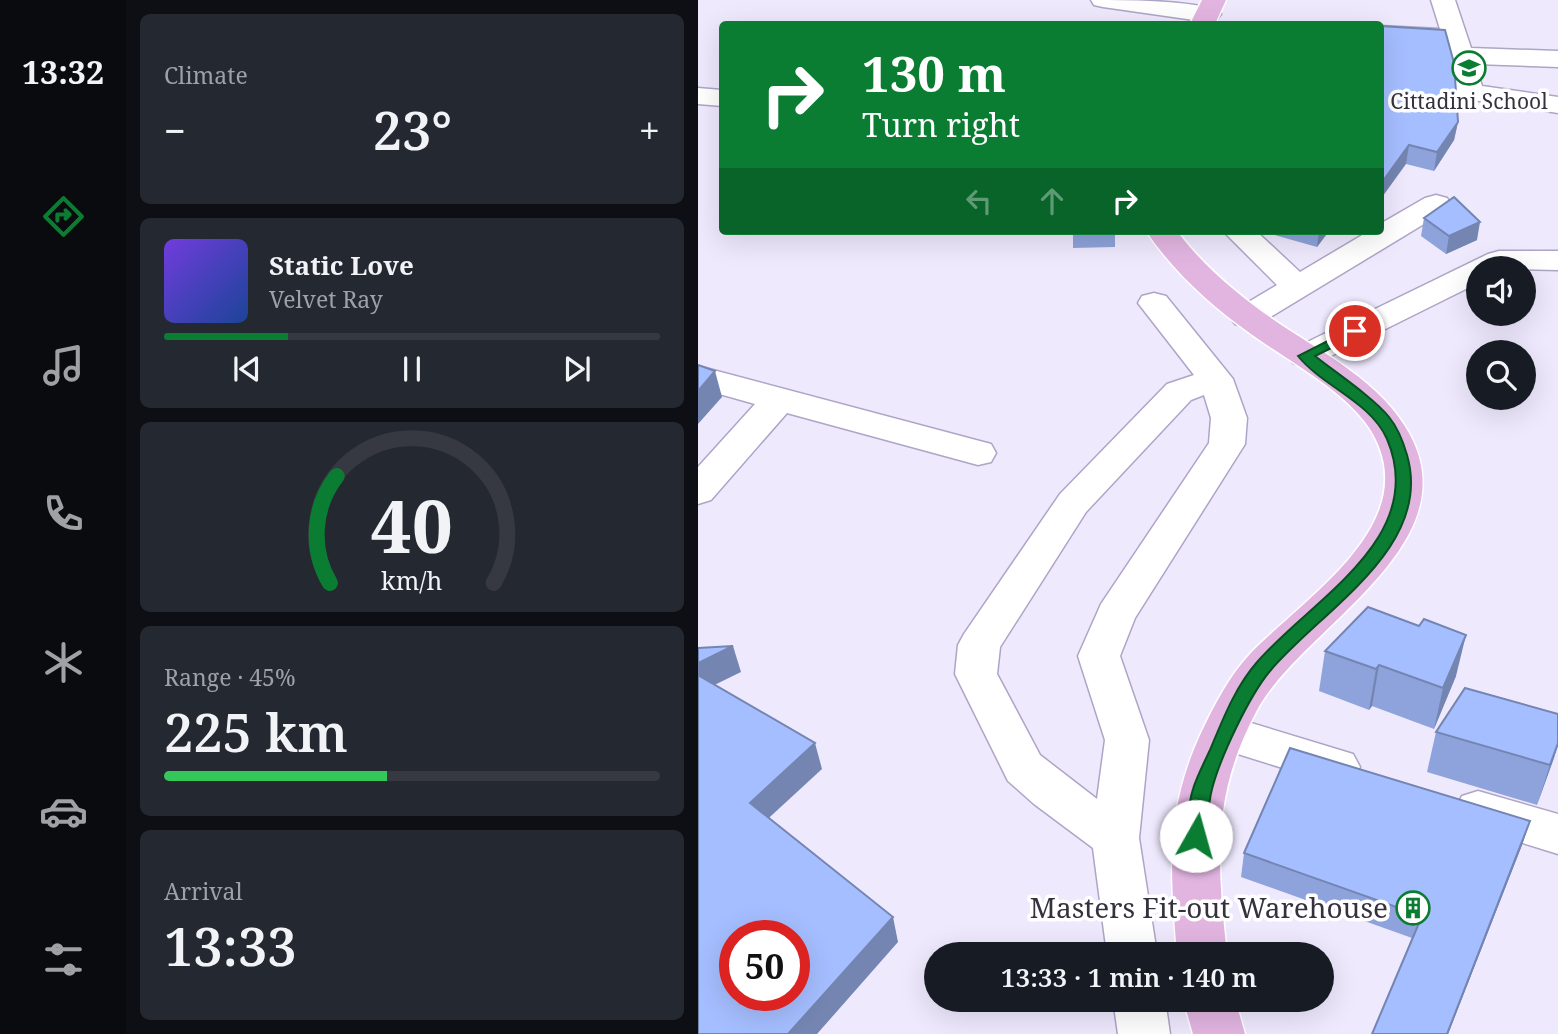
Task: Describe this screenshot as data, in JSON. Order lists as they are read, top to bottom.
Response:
{
  "places": {
    "school or university": ["Cittadini School"],
    "building": ["Masters Fit-out Warehouse"]
  },
  "page": {
    "tabs": "13:32",
    "tile": [
      "Climate",
      ["Range · 45%", "225 km"],
      ["Arrival", "13:33"]
    ],
    "turn": ["130 m", "Turn right"],
    "heat": ["−", "23°", "+"],
    "song": ["Static Love", "Velvet Ray"],
    "limit": "50",
    "trip": "13:33 · 1 min · 140 m",
    "gauge": ["40", "km/h"]
  }
}
